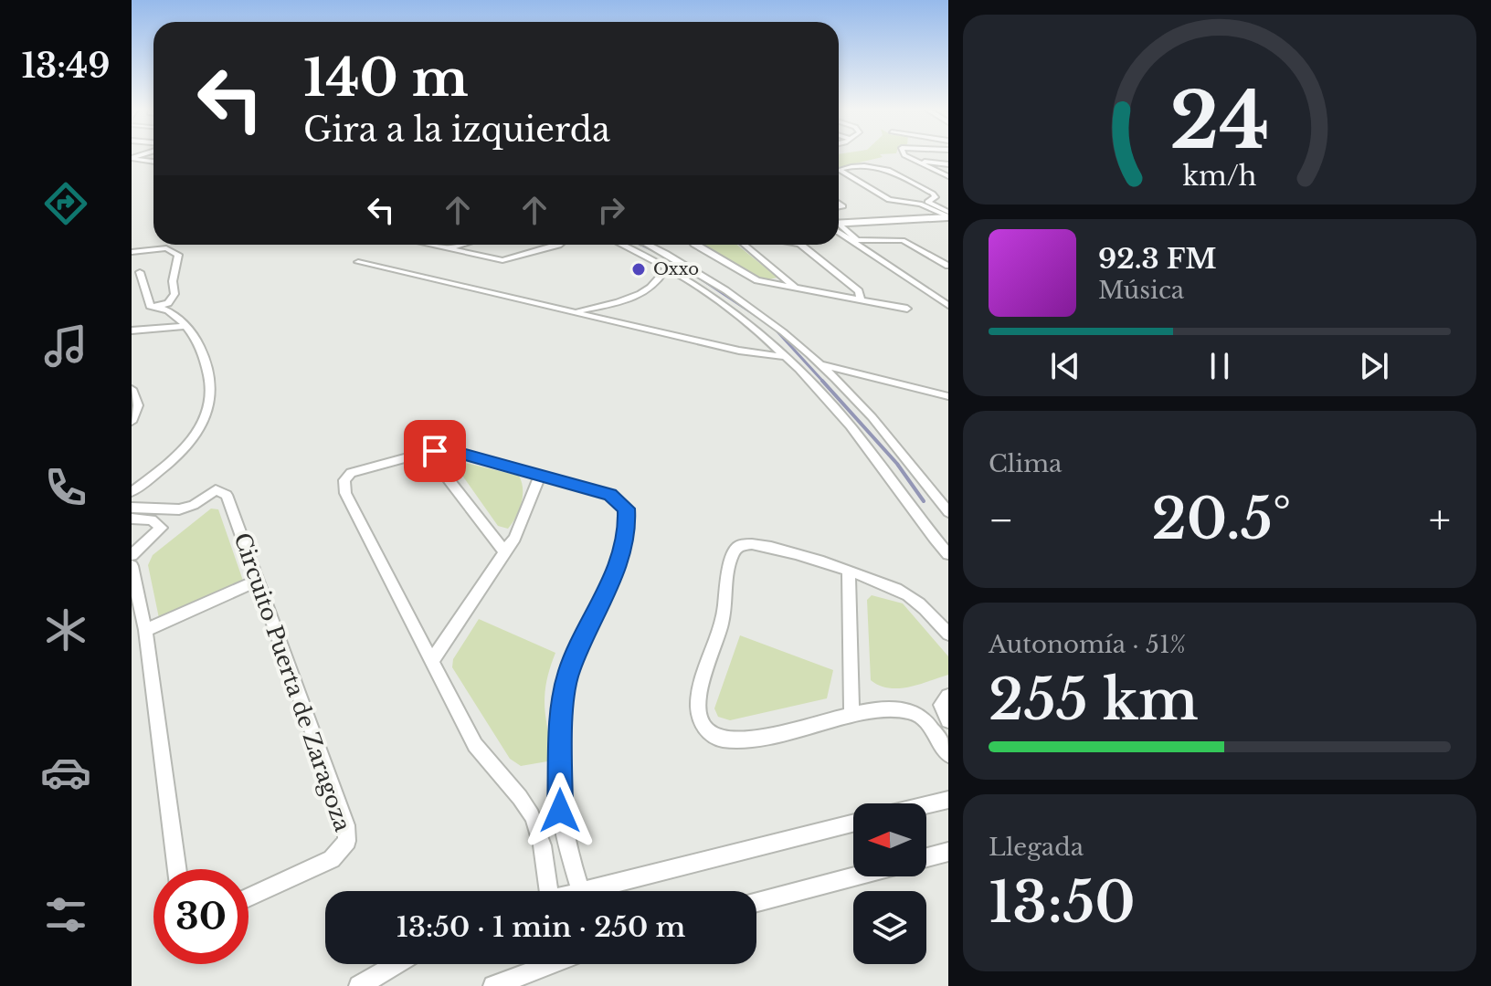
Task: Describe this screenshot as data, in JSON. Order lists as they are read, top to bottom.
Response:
{
  "streets": {
    "street": ["Circuito Puerta de Zaragoza"]
  },
  "places": ["Oxxo"],
  "north": "left",
  "page": {
    "tabs": "13:49",
    "turn": ["140 m", "Gira a la izquierda"],
    "song": ["92.3 FM", "Música"],
    "tile": [
      "Clima",
      ["Autonomía · 51%", "255 km"],
      ["Llegada", "13:50"]
    ],
    "heat": ["−", "20.5°", "+"],
    "limit": "30",
    "trip": "13:50 · 1 min · 250 m",
    "gauge": ["24", "km/h"]
  }
}
